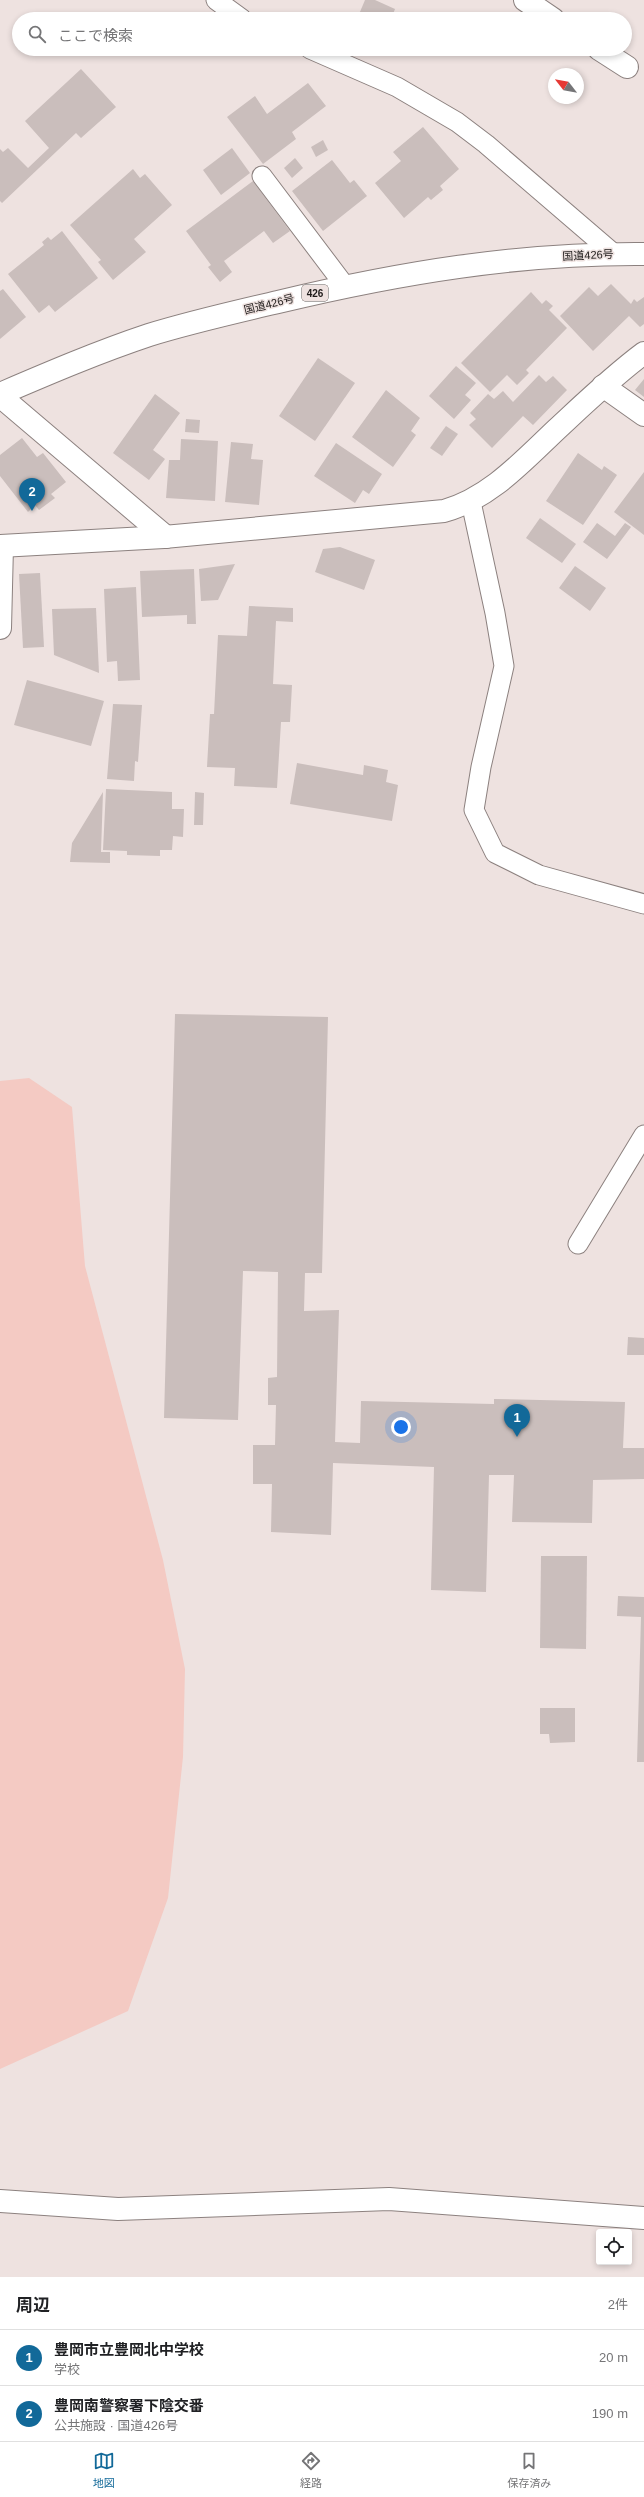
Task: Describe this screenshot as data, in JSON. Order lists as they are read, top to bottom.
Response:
{
  "streets": {
    "main road": ["国道426号", "426"]
  },
  "north": "top left",
  "page": {
    "search": "ここで検索",
    "pins": ["2", "1"],
    "heading": ["周辺", "2件"],
    "list": [
      {
        "mark": "1",
        "name": "豊岡市立豊岡北中学校",
        "note": "学校",
        "value": "20 m"
      },
      {
        "mark": "2",
        "name": "豊岡南警察署下陰交番",
        "note": "公共施設 · 国道426号",
        "value": "190 m"
      }
    ],
    "nav": ["地図", "経路", "保存済み"]
  }
}
